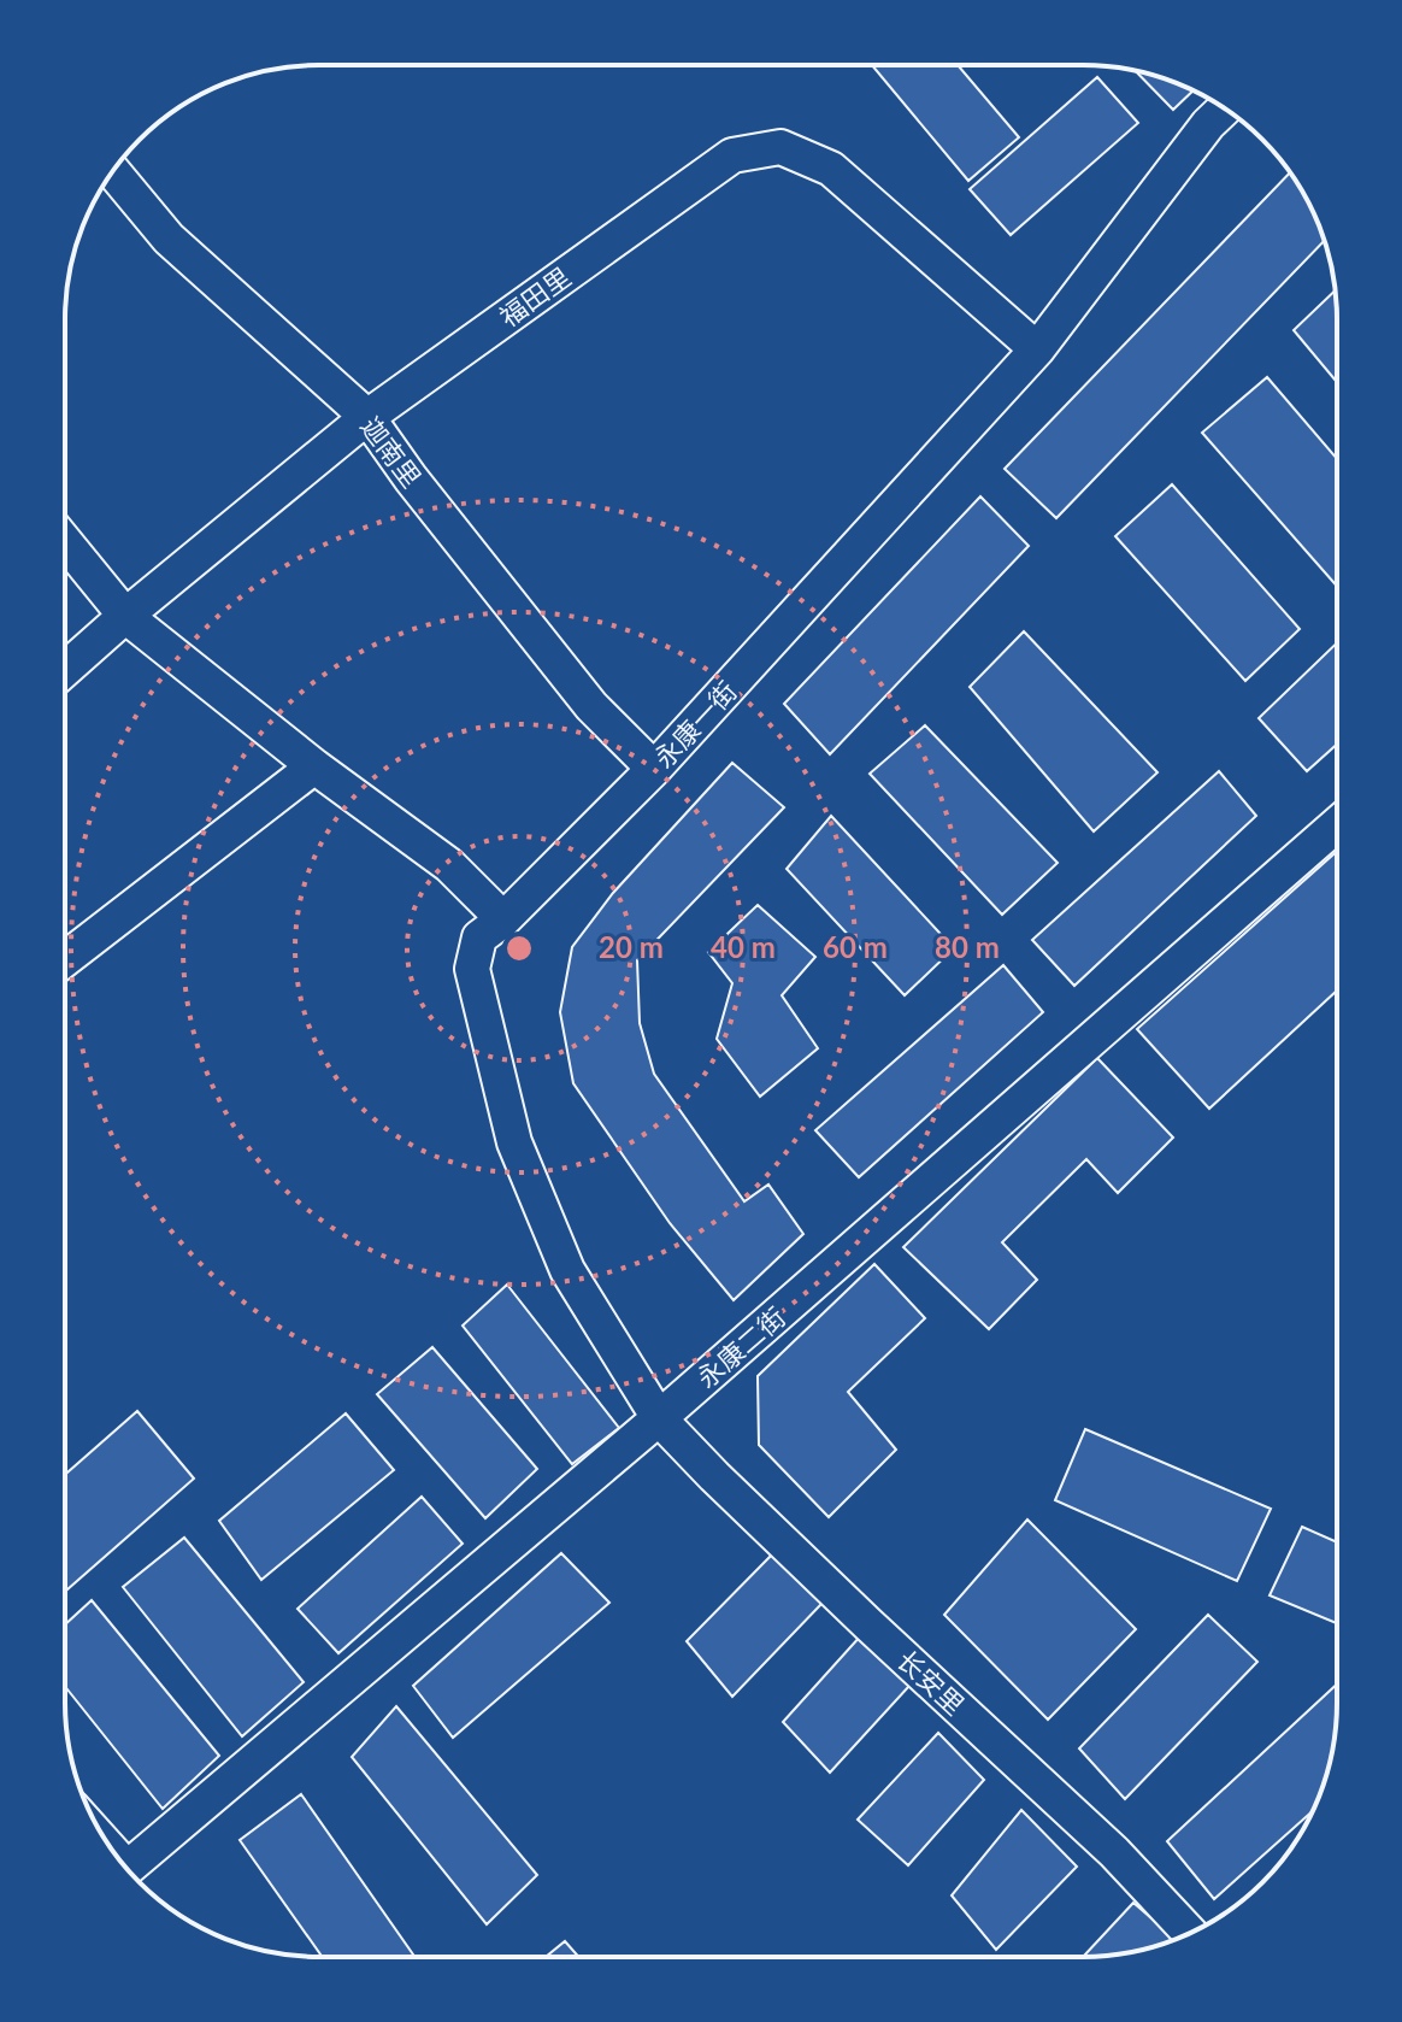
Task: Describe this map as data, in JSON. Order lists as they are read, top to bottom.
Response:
{
  "streets": {
    "street": [
      "福田里",
      "迦南里",
      "永康一街",
      "永康二街",
      "长安里"
    ]
  },
  "crossings": [
    ["福田里", "迦南里"],
    ["福田里", "永康一街"],
    ["迦南里", "永康一街"],
    ["永康一街", "永康二街"],
    ["永康一街", "长安里"],
    ["永康二街", "长安里"]
  ],
  "rings": [
    "20 m",
    "40 m",
    "60 m",
    "80 m"
  ]
}
